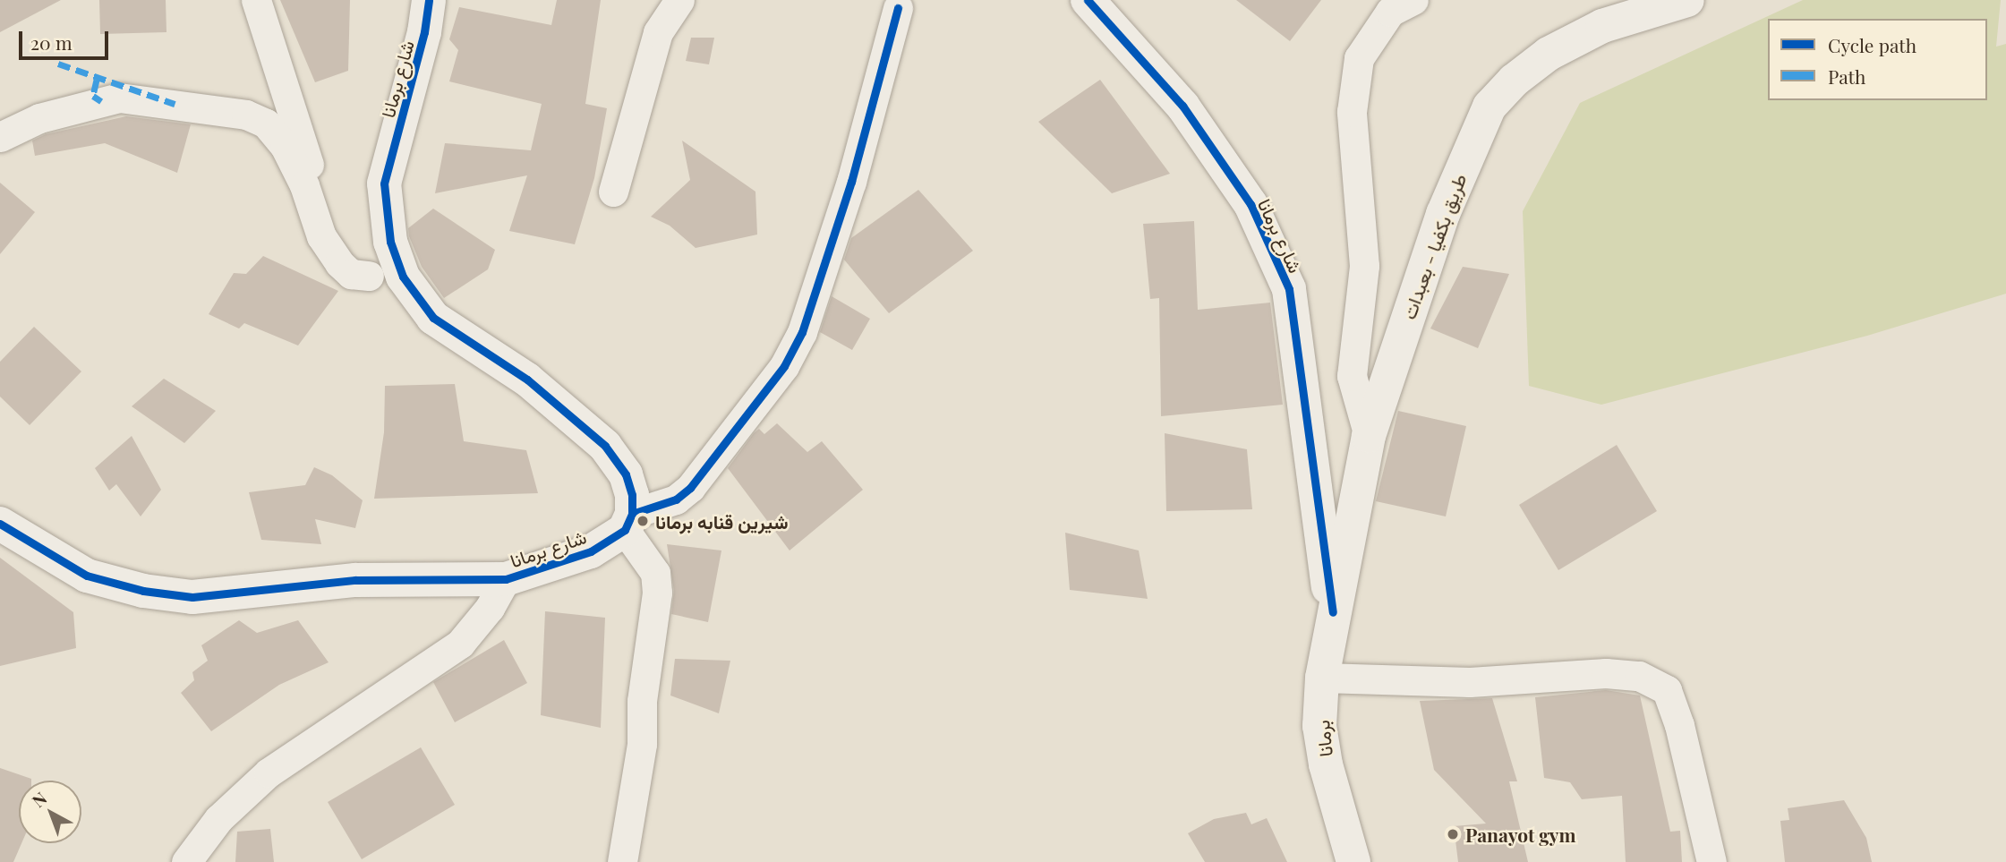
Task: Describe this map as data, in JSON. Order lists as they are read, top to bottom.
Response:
{
  "streets": {
    "street": ["شارع برمانا", "طريق بكفيا - بعبدات", "برمانا"]
  },
  "crossings": [
    ["شارع برمانا", "طريق بكفيا - بعبدات"],
    ["شارع برمانا", "برمانا"],
    ["طريق بكفيا - بعبدات", "برمانا"]
  ],
  "places": ["شيرين قنابه برمانا", "Panayot gym"],
  "legend": ["Cycle path", "Path"],
  "scale_bar": "20 m",
  "north": "top left"
}
